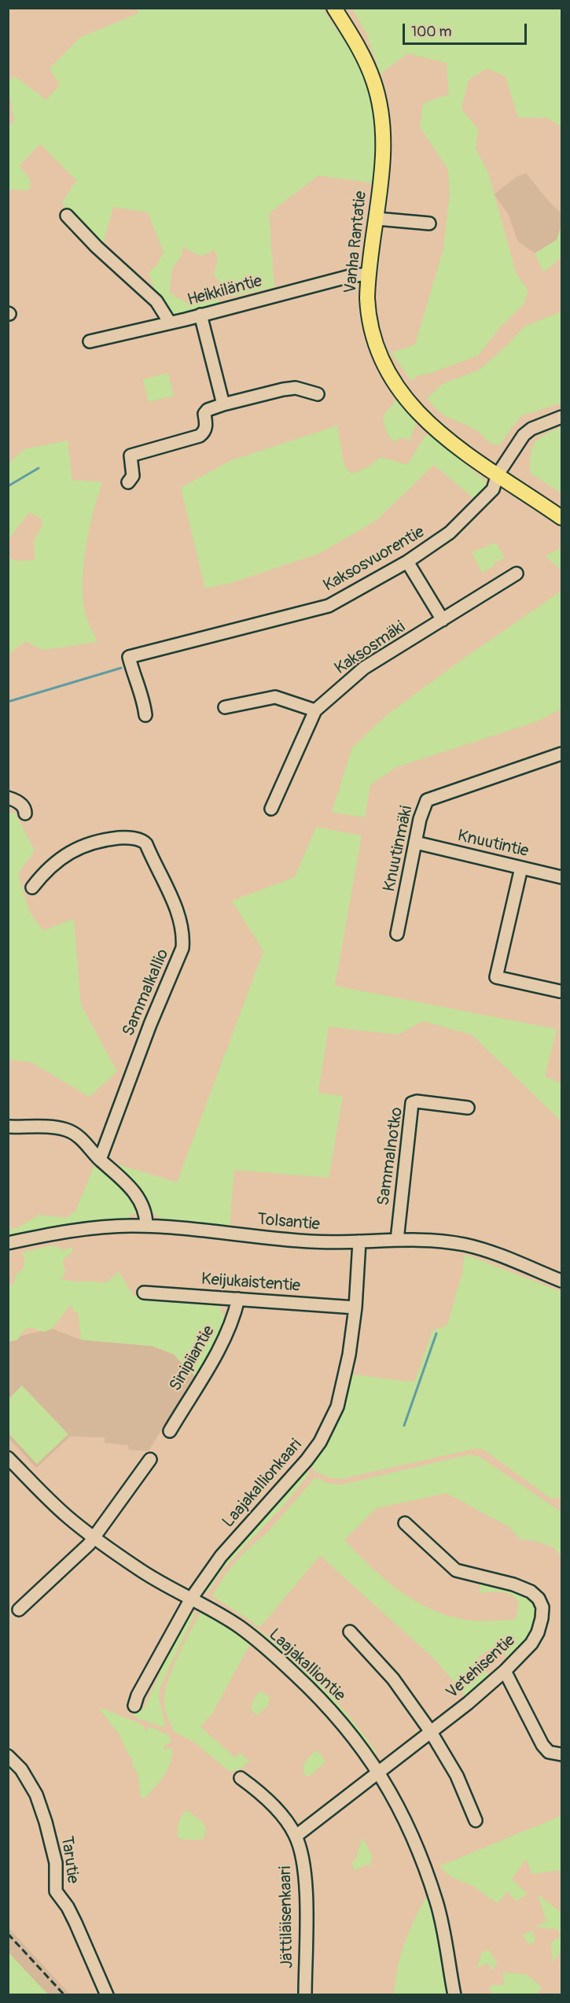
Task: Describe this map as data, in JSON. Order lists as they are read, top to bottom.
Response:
{
  "streets": {
    "main road": ["Vanha Rantatie"],
    "street": [
      "Heikkiläntie",
      "Kaksosvuorentie",
      "Kaksosmäki",
      "Knuutintie",
      "Knuutinmäki",
      "Sammalkallio",
      "Sammalnotko",
      "Tolsantie",
      "Keijukaistentie",
      "Sinipiiantie",
      "Laajakallionkaari",
      "Laajakalliontie",
      "Vetehisentie",
      "Tarutie",
      "Jättiläisenkaari"
    ]
  },
  "crossings": [
    ["Vanha Rantatie", "Heikkiläntie"],
    ["Vanha Rantatie", "Kaksosvuorentie"],
    ["Knuutintie", "Knuutinmäki"],
    ["Sammalnotko", "Tolsantie"],
    ["Tolsantie", "Laajakallionkaari"],
    ["Keijukaistentie", "Sinipiiantie"],
    ["Keijukaistentie", "Laajakallionkaari"],
    ["Laajakallionkaari", "Laajakalliontie"],
    ["Laajakalliontie", "Vetehisentie"],
    ["Vetehisentie", "Jättiläisenkaari"]
  ],
  "scale_bar": "100 m"
}
